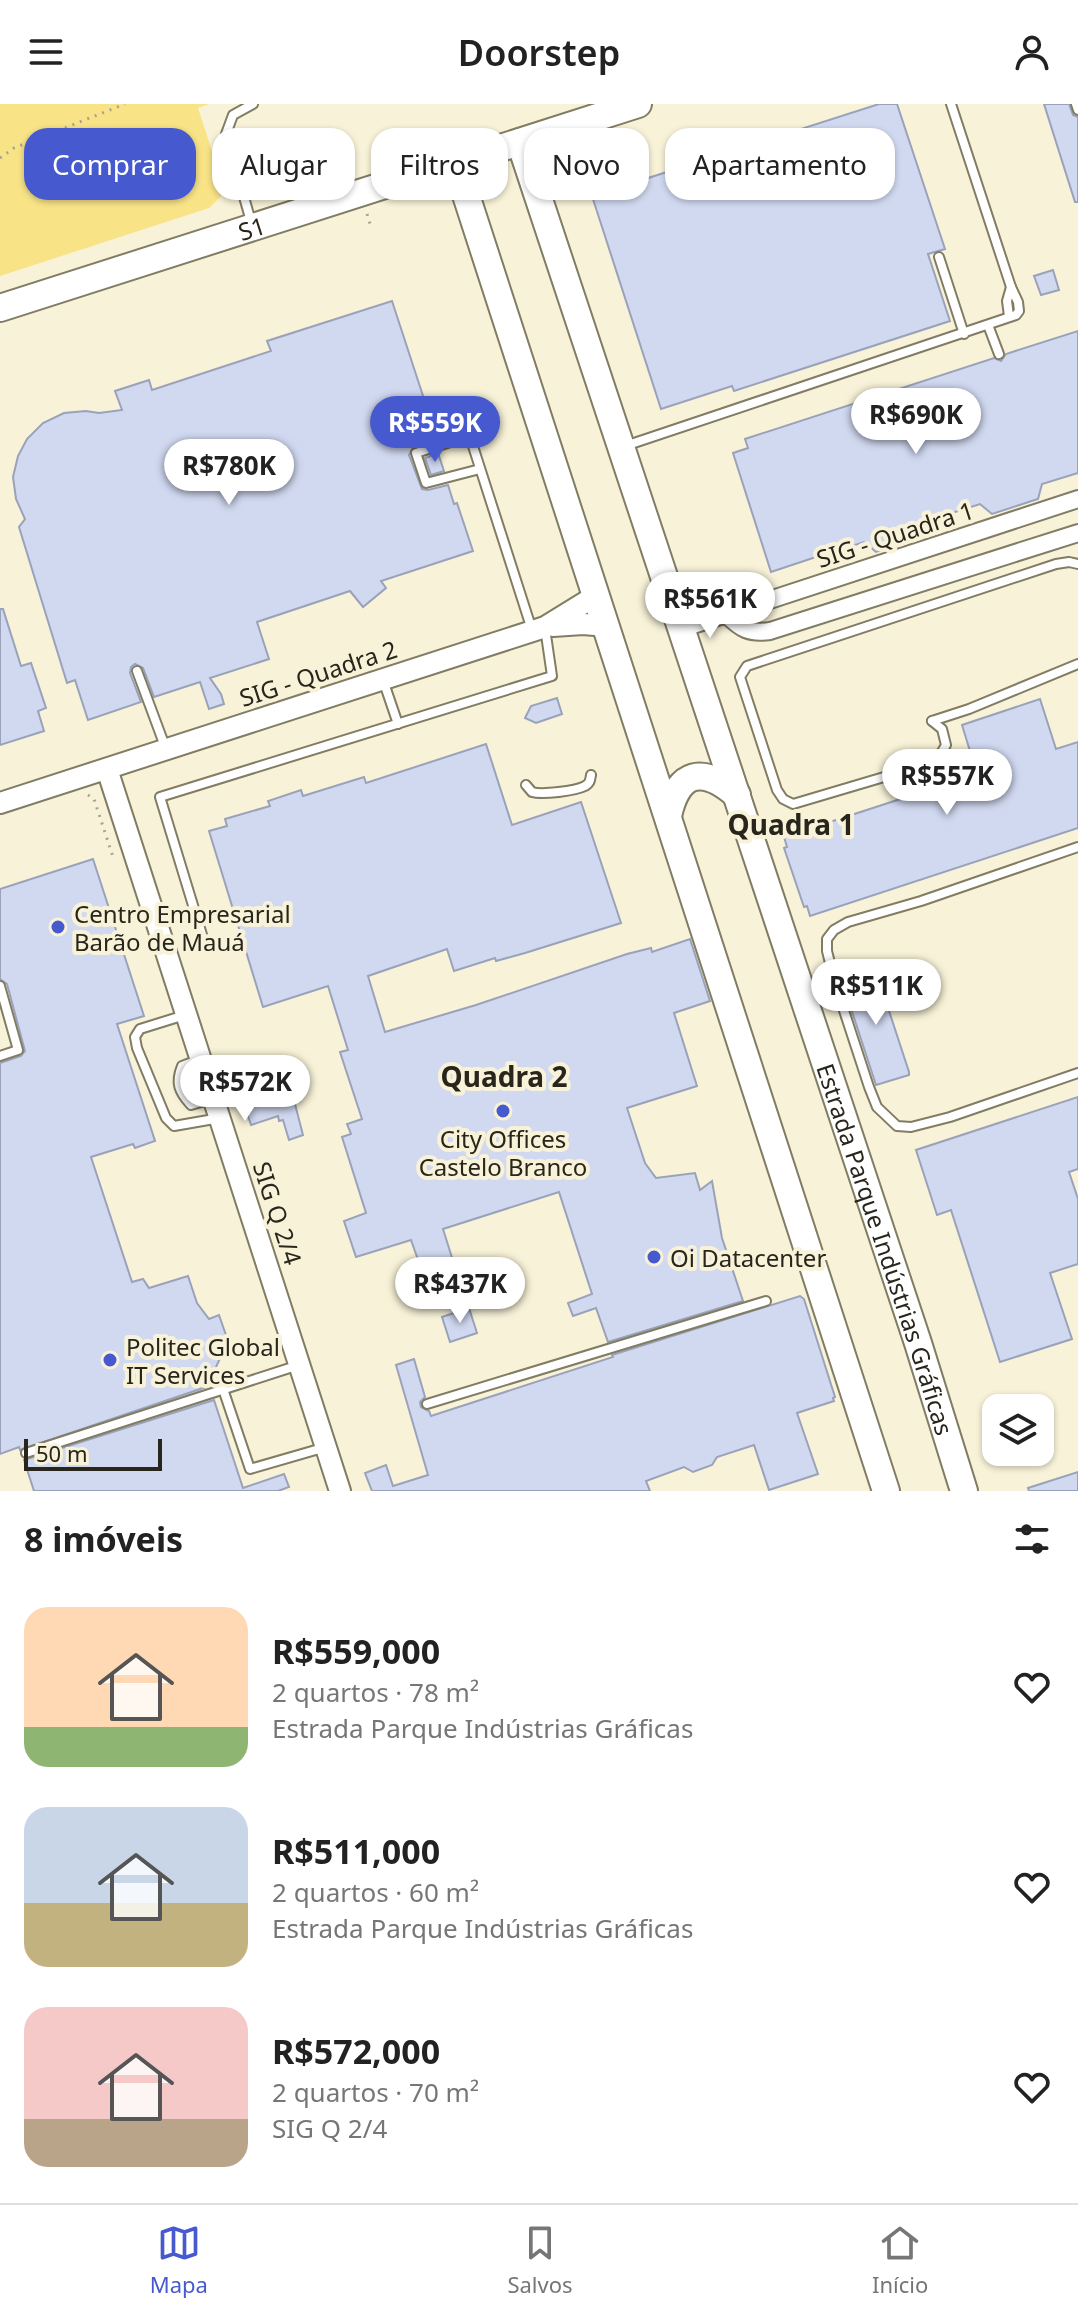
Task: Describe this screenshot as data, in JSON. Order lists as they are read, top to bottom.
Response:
{
  "streets": {
    "main road": ["S1", "Estrada Parque Indústrias Gráficas"],
    "street": ["SIG - Quadra 1", "SIG - Quadra 2", "SIG Q 2/4"]
  },
  "crossings": [
    ["S1", "Estrada Parque Indústrias Gráficas"],
    ["SIG - Quadra 1", "Estrada Parque Indústrias Gráficas"],
    ["SIG - Quadra 2", "SIG Q 2/4"]
  ],
  "districts": ["Quadra 1", "Quadra 2"],
  "places": [
    "Centro Empresarial Barão de Mauá",
    "City Offices Castelo Branco",
    "Oi Datacenter",
    "Politec Global IT Services"
  ],
  "scale_bar": "50 m",
  "page": {
    "header": "Doorstep",
    "chip": [
      "Comprar",
      "Alugar",
      "Filtros",
      "Novo",
      "Apartamento"
    ],
    "price": [
      "R$690K",
      "R$559K",
      "R$780K",
      "R$561K",
      "R$557K",
      "R$511K",
      "R$572K",
      "R$437K"
    ],
    "scale": "50 m",
    "heading": "8 imóveis",
    "list": [
      {
        "name": "R$559,000",
        "note": "2 quartos · 78 m² · Estrada Parque Indústrias Gráficas"
      },
      {
        "name": "R$511,000",
        "note": "2 quartos · 60 m² · Estrada Parque Indústrias Gráficas"
      },
      {
        "name": "R$572,000",
        "note": "2 quartos · 70 m² · SIG Q 2/4"
      }
    ],
    "tabs": ["Mapa", "Salvos", "Início"]
  }
}
